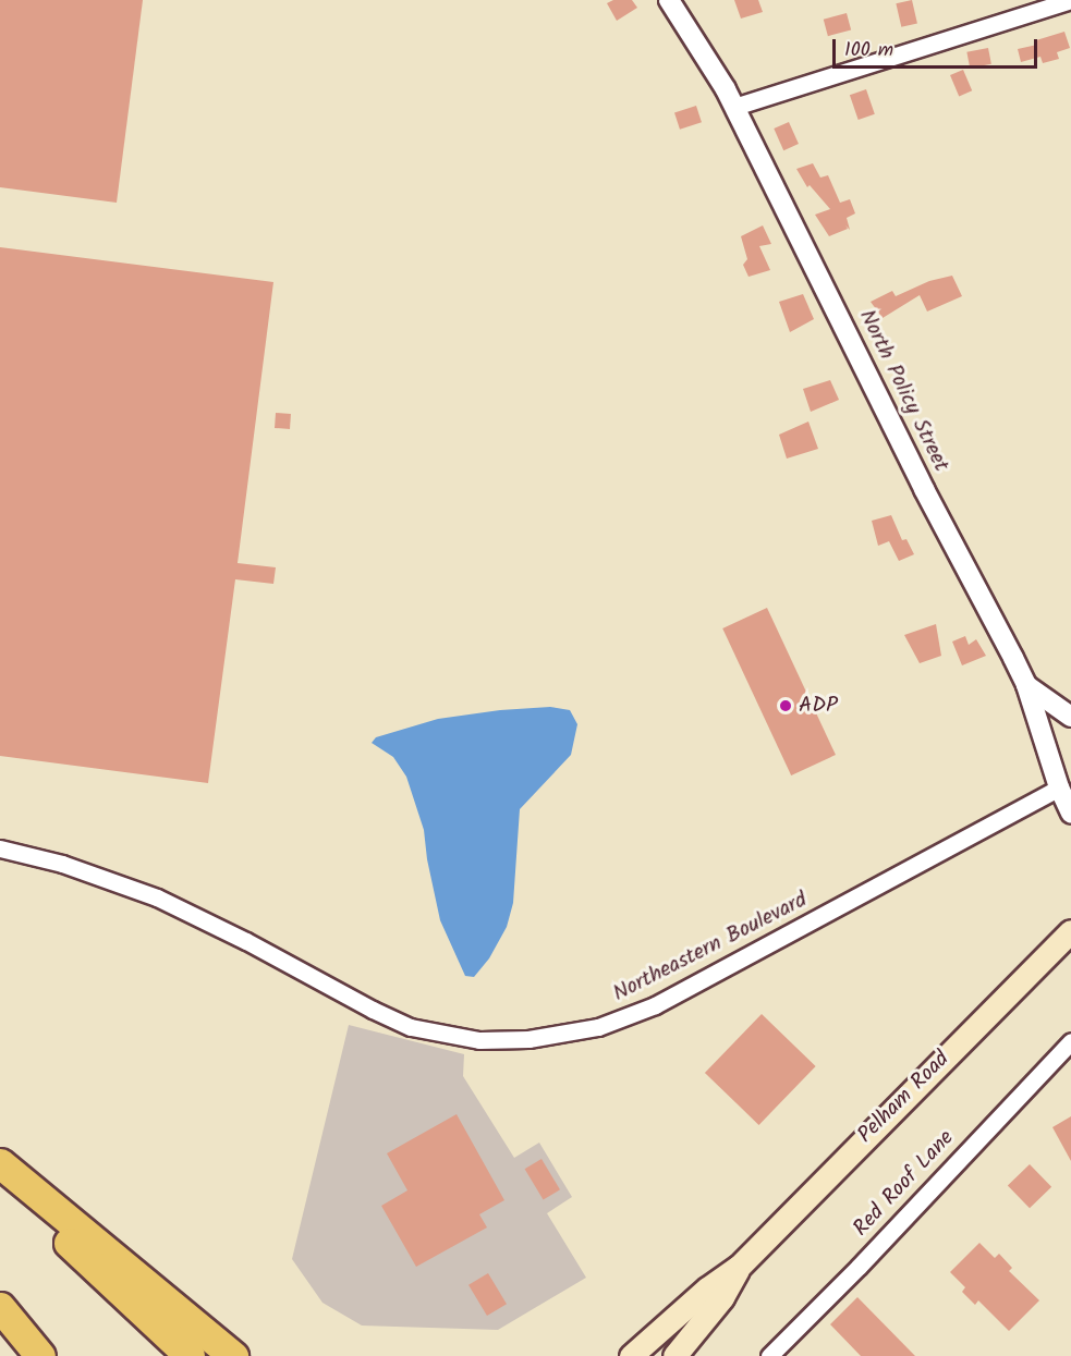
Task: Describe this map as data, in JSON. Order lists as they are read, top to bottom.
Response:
{
  "streets": {
    "main road": ["Pelham Road"],
    "street": ["North Policy Street", "Northeastern Boulevard", "Red Roof Lane"]
  },
  "crossings": [
    ["North Policy Street", "Northeastern Boulevard"]
  ],
  "places": ["ADP"],
  "scale_bar": "100 m"
}
